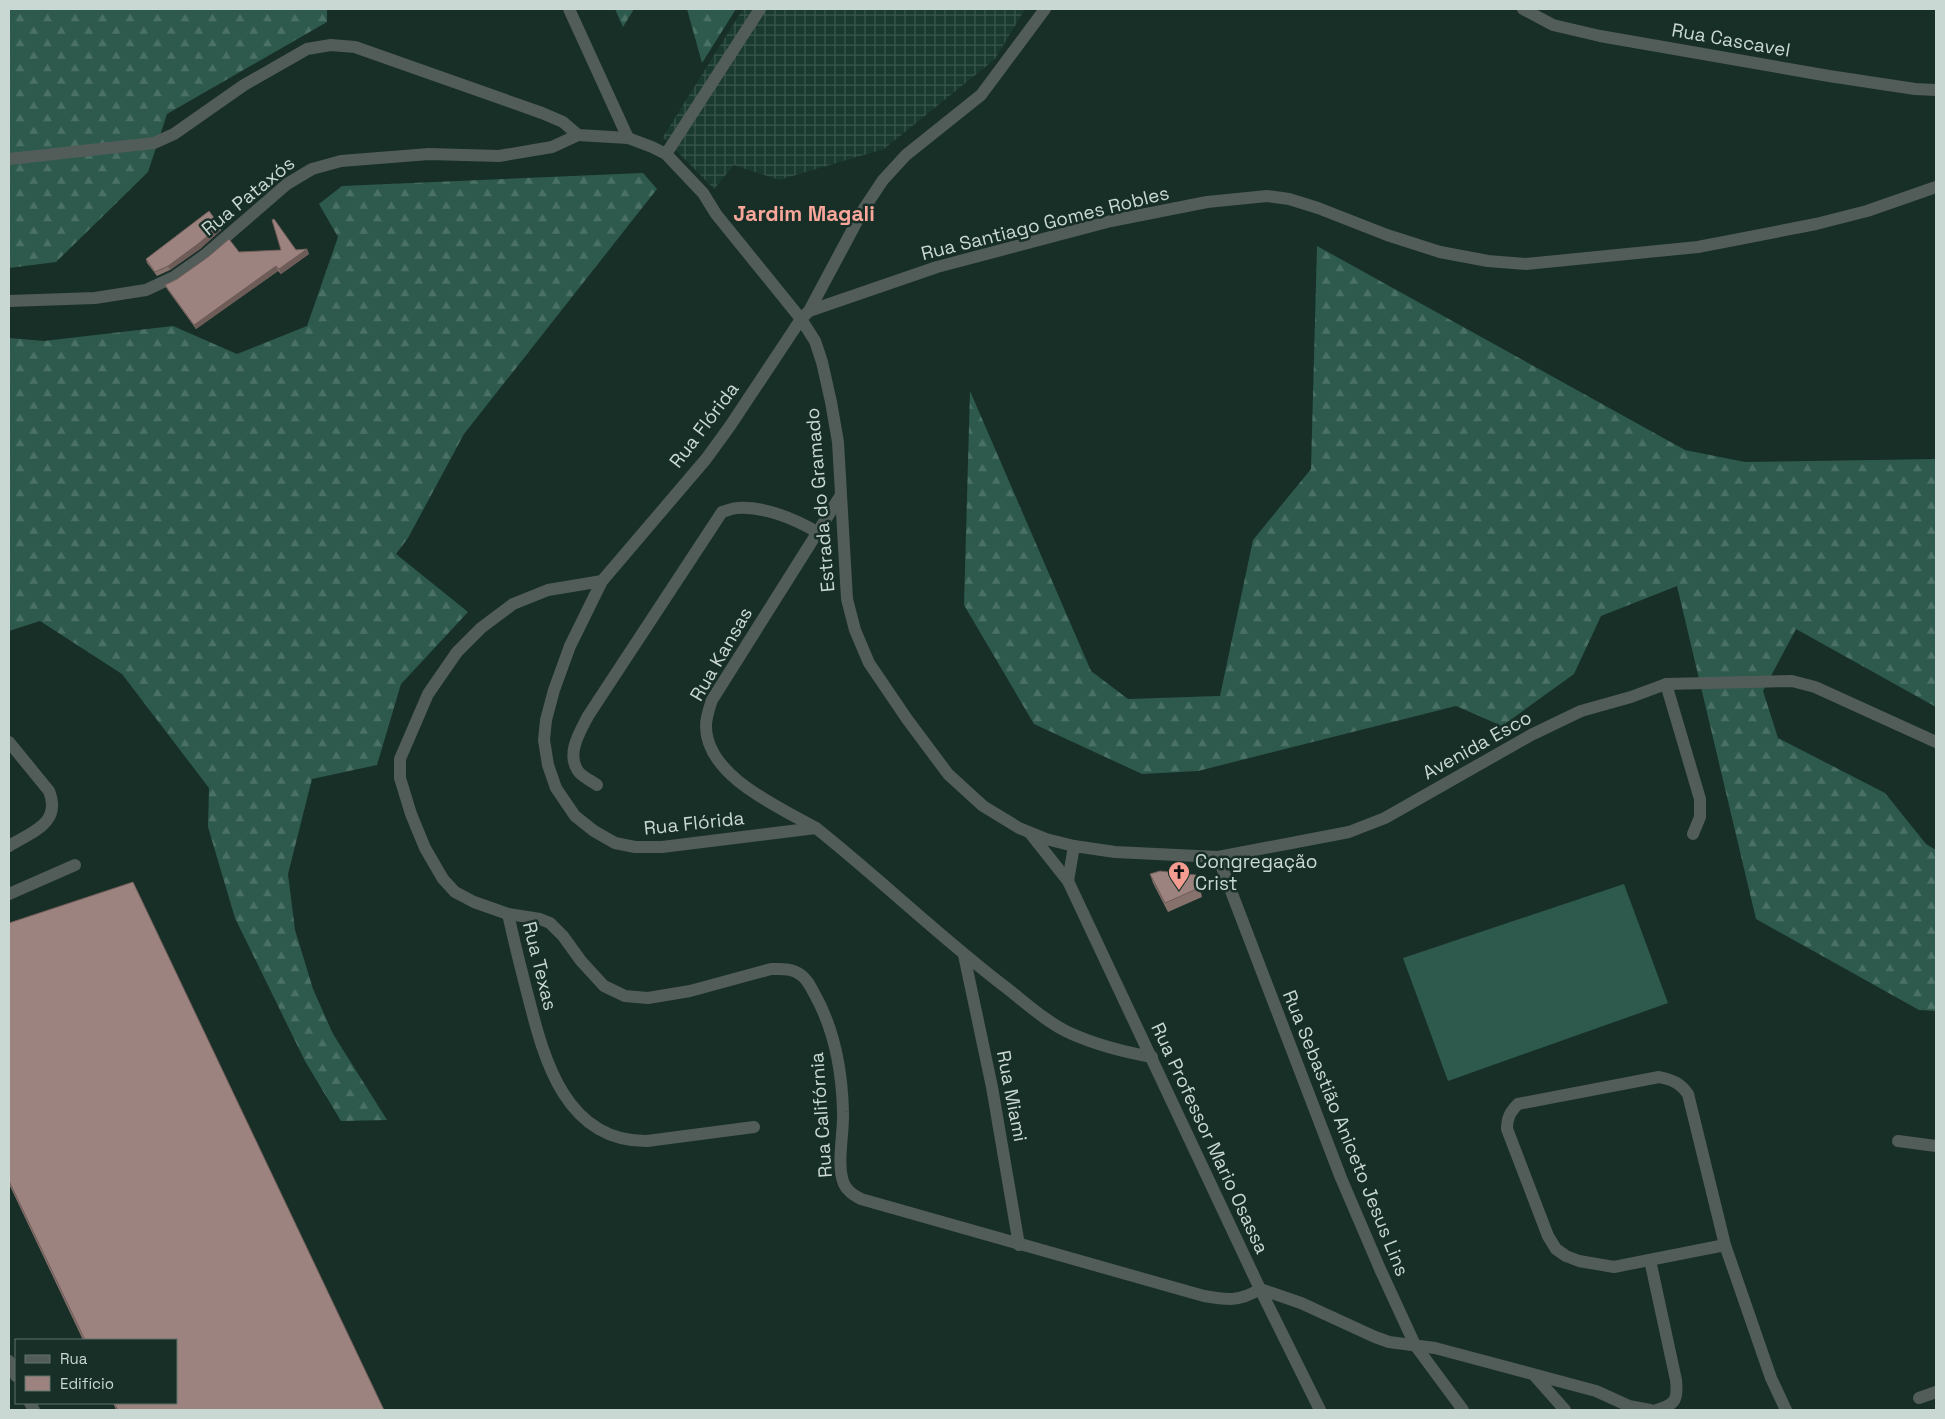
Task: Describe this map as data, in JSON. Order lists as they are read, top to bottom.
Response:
{
  "streets": {
    "street": [
      "Rua Cascavel",
      "Rua Pataxós",
      "Rua Santiago Gomes Robles",
      "Rua Flórida",
      "Estrada do Gramado",
      "Rua Kansas",
      "Avenida Esco",
      "Rua Texas",
      "Rua Miami",
      "Rua Califórnia",
      "Rua Sebastião Aniceto Jesus Lins",
      "Rua Professor Mario Osassa"
    ]
  },
  "crossings": [
    ["Rua Santiago Gomes Robles", "Rua Flórida"],
    ["Rua Santiago Gomes Robles", "Estrada do Gramado"],
    ["Rua Flórida", "Estrada do Gramado"],
    ["Rua Flórida", "Rua Kansas"],
    ["Rua Flórida", "Rua Texas"],
    ["Estrada do Gramado", "Rua Kansas"],
    ["Estrada do Gramado", "Avenida Esco"],
    ["Estrada do Gramado", "Rua Professor Mario Osassa"],
    ["Avenida Esco", "Rua Sebastião Aniceto Jesus Lins"],
    ["Avenida Esco", "Rua Professor Mario Osassa"],
    ["Rua Texas", "Rua Califórnia"],
    ["Rua Miami", "Rua Califórnia"],
    ["Rua Califórnia", "Rua Professor Mario Osassa"]
  ],
  "districts": ["Jardim Magali"],
  "places": {
    "church": ["Congregação Crist"]
  },
  "legend": ["Rua", "Edifício"]
}
